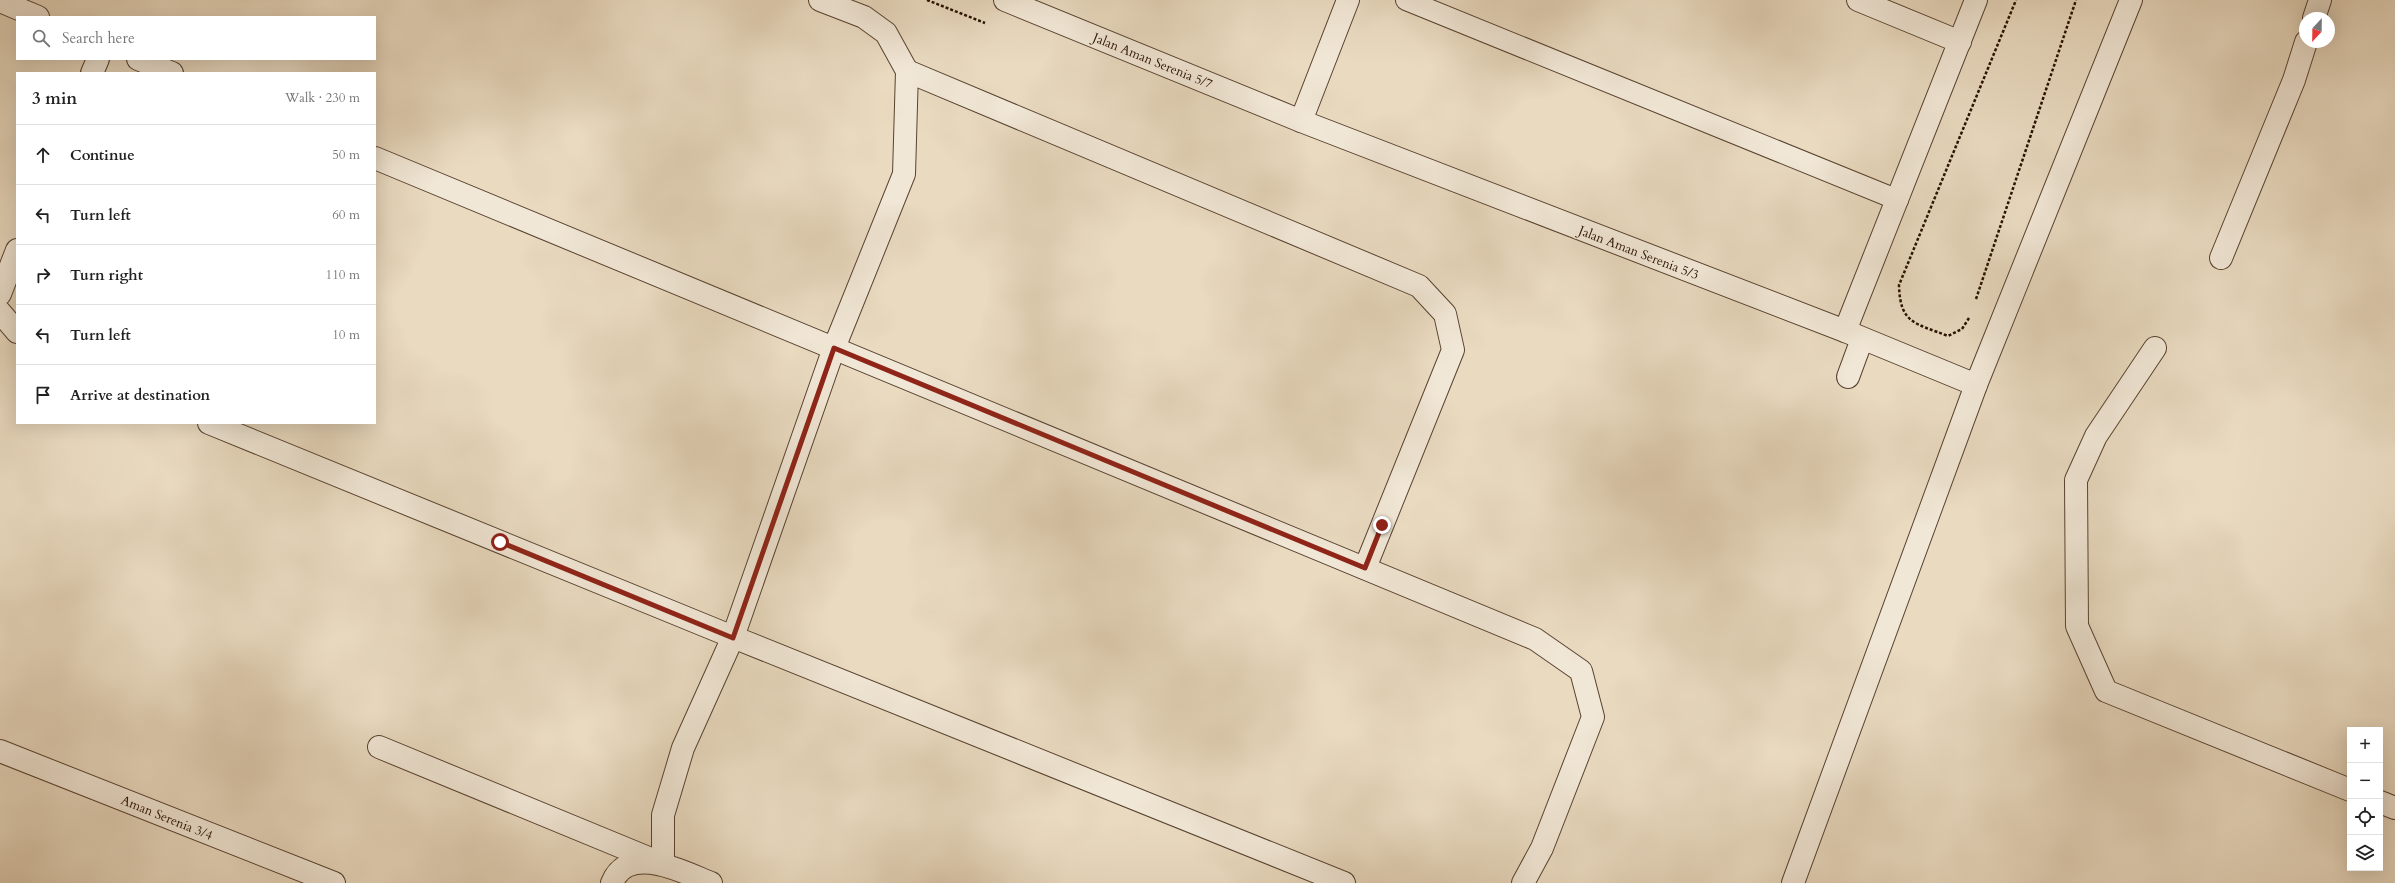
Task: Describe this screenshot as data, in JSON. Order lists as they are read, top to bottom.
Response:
{
  "streets": {
    "street": ["Jalan Aman Serenia 5/7", "Jalan Aman Serenia 5/3", "Aman Serenia 3/4"]
  },
  "crossings": [
    ["Jalan Aman Serenia 5/7", "Jalan Aman Serenia 5/3"]
  ],
  "north": "bottom",
  "page": {
    "search": "Search here",
    "heading": ["3 min", "Walk · 230 m"],
    "list": [
      ["Continue", "50 m"],
      ["Turn left", "60 m"],
      ["Turn right", "110 m"],
      ["Turn left", "10 m"],
      "Arrive at destination"
    ],
    "map_buttons": ["+", "−"]
  }
}
